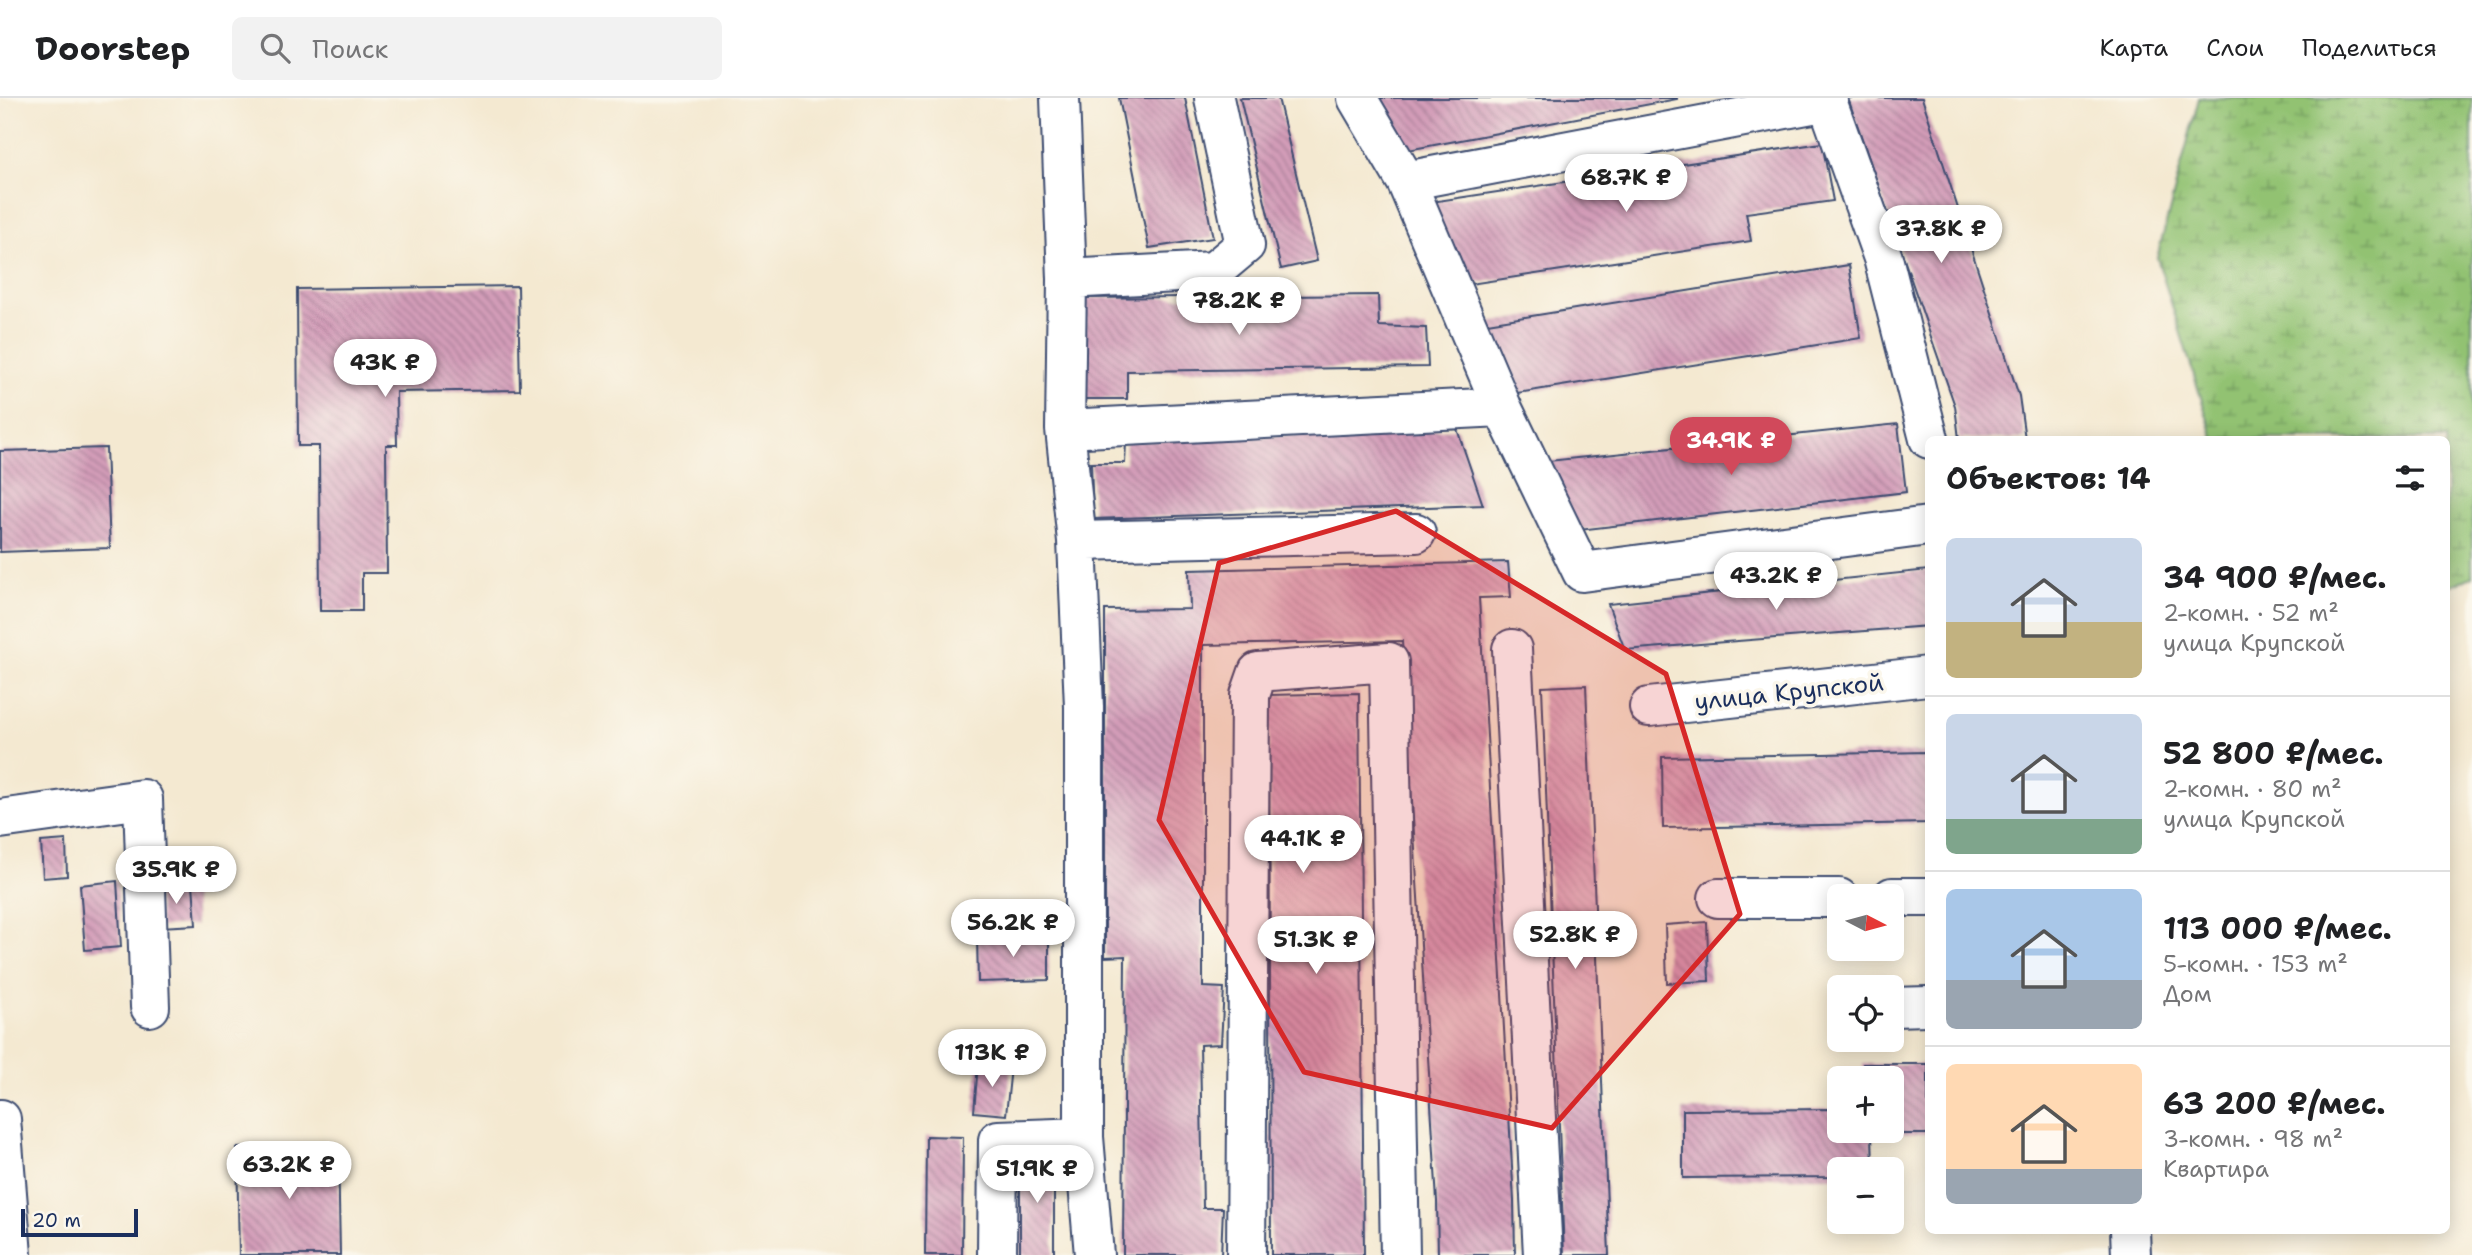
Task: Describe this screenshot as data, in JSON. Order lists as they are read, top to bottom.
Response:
{
  "streets": {
    "street": ["улица Крупской"]
  },
  "scale_bar": "20 m",
  "north": "right",
  "page": {
    "header": "Doorstep",
    "search": "Поиск",
    "nav": ["Карта", "Слои", "Поделиться"],
    "price": [
      "68.7K ₽",
      "37.8K ₽",
      "78.2K ₽",
      "43K ₽",
      "34.9K ₽",
      "43.2K ₽",
      "44.1K ₽",
      "35.9K ₽",
      "56.2K ₽",
      "52.8K ₽",
      "51.3K ₽",
      "113K ₽",
      "63.2K ₽",
      "51.9K ₽"
    ],
    "heading": "Объектов: 14",
    "list": [
      {
        "name": "34 900 ₽/мес.",
        "note": "2-комн. · 52 m² · улица Крупской"
      },
      {
        "name": "52 800 ₽/мес.",
        "note": "2-комн. · 80 m² · улица Крупской"
      },
      {
        "name": "113 000 ₽/мес.",
        "note": "5-комн. · 153 m² · Дом"
      },
      {
        "name": "63 200 ₽/мес.",
        "note": "3-комн. · 98 m² · Квартира"
      }
    ],
    "map_buttons": ["+", "−"],
    "scale": "20 m"
  }
}
